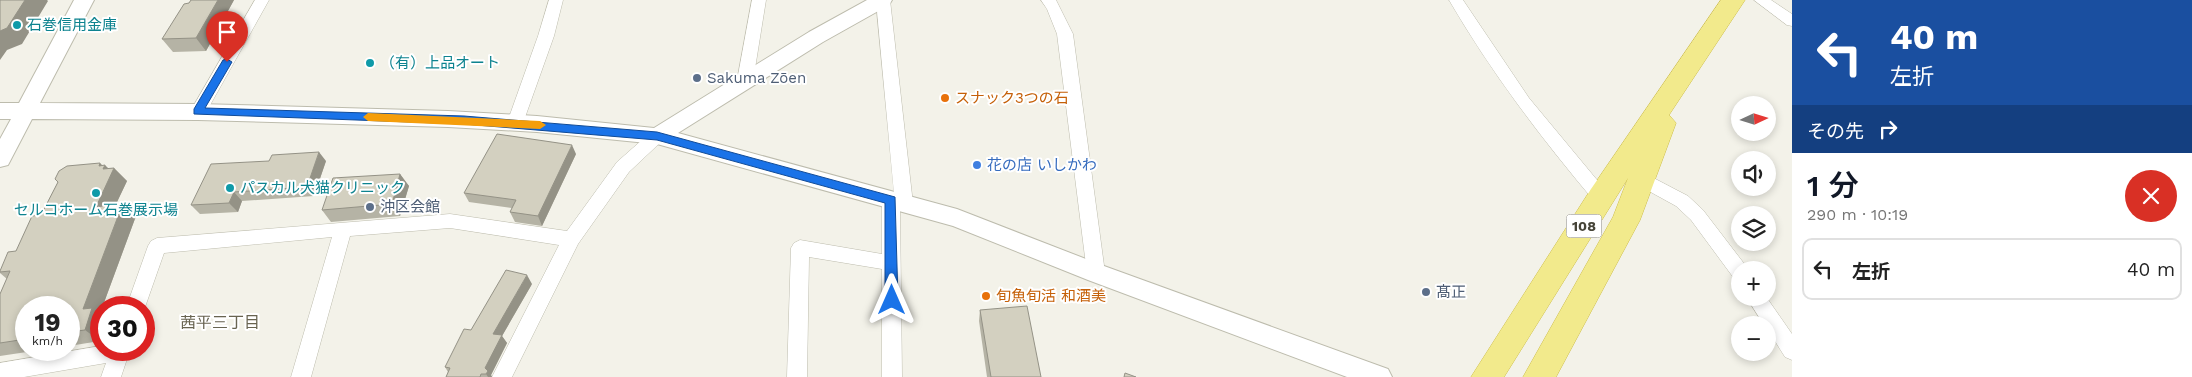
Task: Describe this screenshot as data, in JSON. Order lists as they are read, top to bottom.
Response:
{
  "streets": {
    "highway": ["108"]
  },
  "districts": ["茜平三丁目"],
  "places": [
    "石巻信用金庫",
    "（有）上品オート",
    "Sakuma Zōen",
    "スナック3つの石",
    "花の店 いしかわ",
    "パスカル犬猫クリニック",
    "セルコホーム石巻展示場",
    "沖区会館",
    "髙正",
    "旬魚旬活 和酒美"
  ],
  "north": "right",
  "page": {
    "turn": ["40 m", "左折"],
    "map_buttons": ["+", "−"],
    "then": "その先",
    "heading": ["1 分", "290 m · 10:19"],
    "list": [
      {
        "name": "左折",
        "value": "40 m"
      }
    ],
    "speed": "19 km/h",
    "limit": "30"
  }
}
